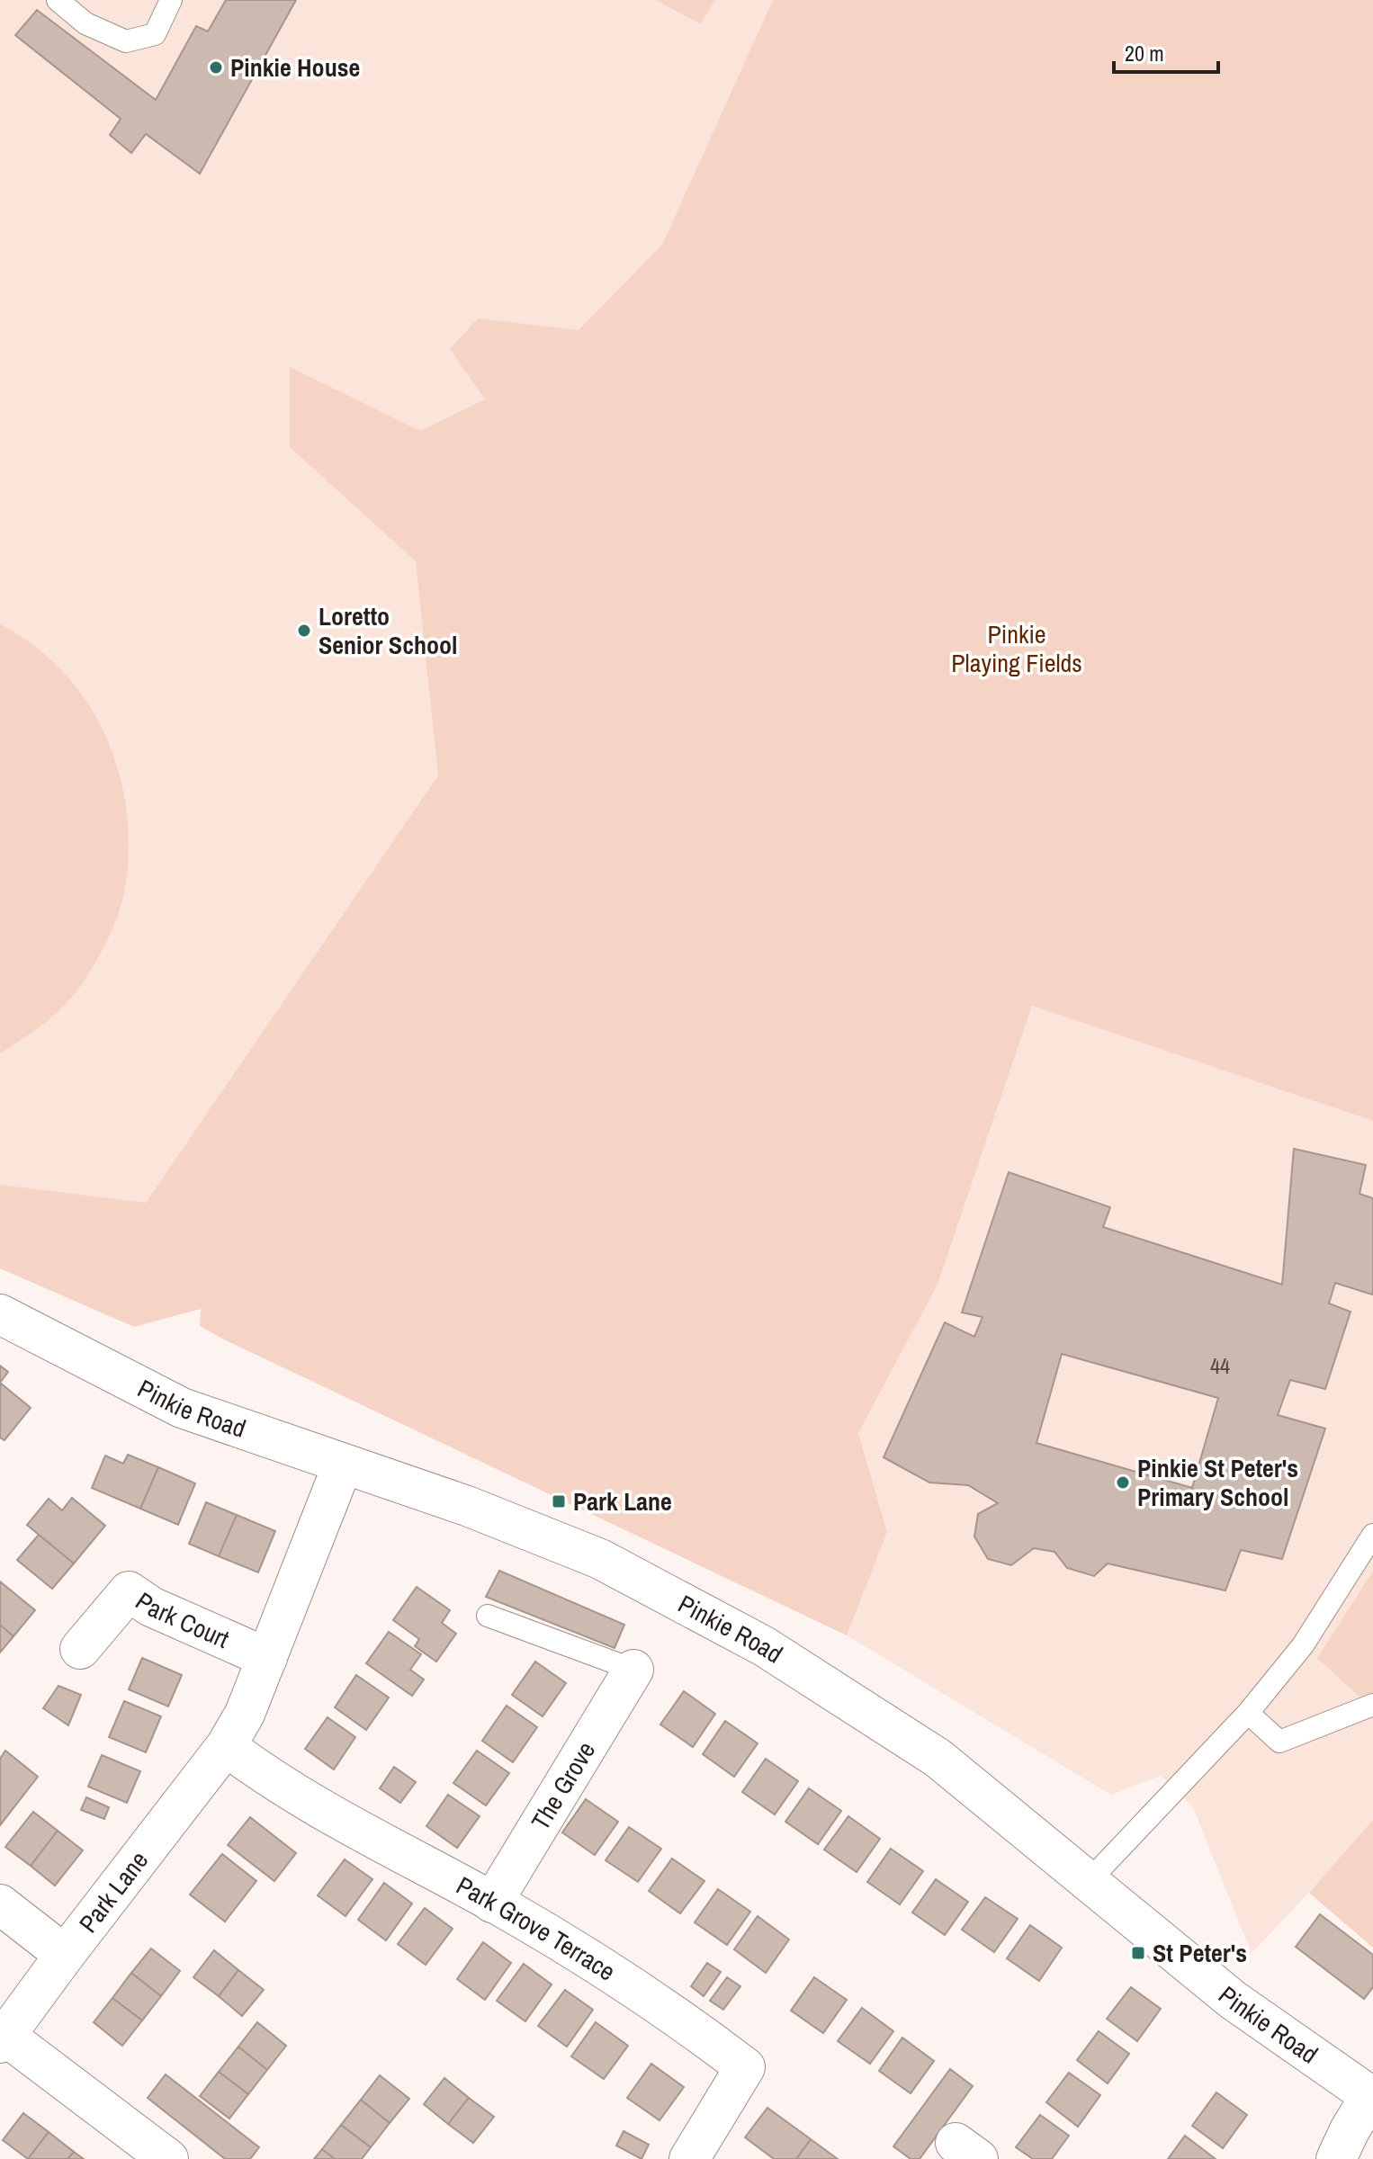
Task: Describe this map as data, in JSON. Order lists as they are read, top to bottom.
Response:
{
  "streets": {
    "street": [
      "Pinkie Road",
      "Park Court",
      "The Grove",
      "Park Lane",
      "Park Grove Terrace"
    ]
  },
  "crossings": [
    ["Pinkie Road", "Park Lane"],
    ["Park Court", "Park Lane"],
    ["The Grove", "Park Grove Terrace"],
    ["Park Lane", "Park Grove Terrace"]
  ],
  "parks": ["Pinkie Playing Fields"],
  "places": {
    "other": ["Pinkie House", "Loretto Senior School", "Pinkie St Peter's Primary School"],
    "transit": ["Park Lane", "St Peter's"]
  },
  "house_numbers": ["44"],
  "scale_bar": "20 m"
}
